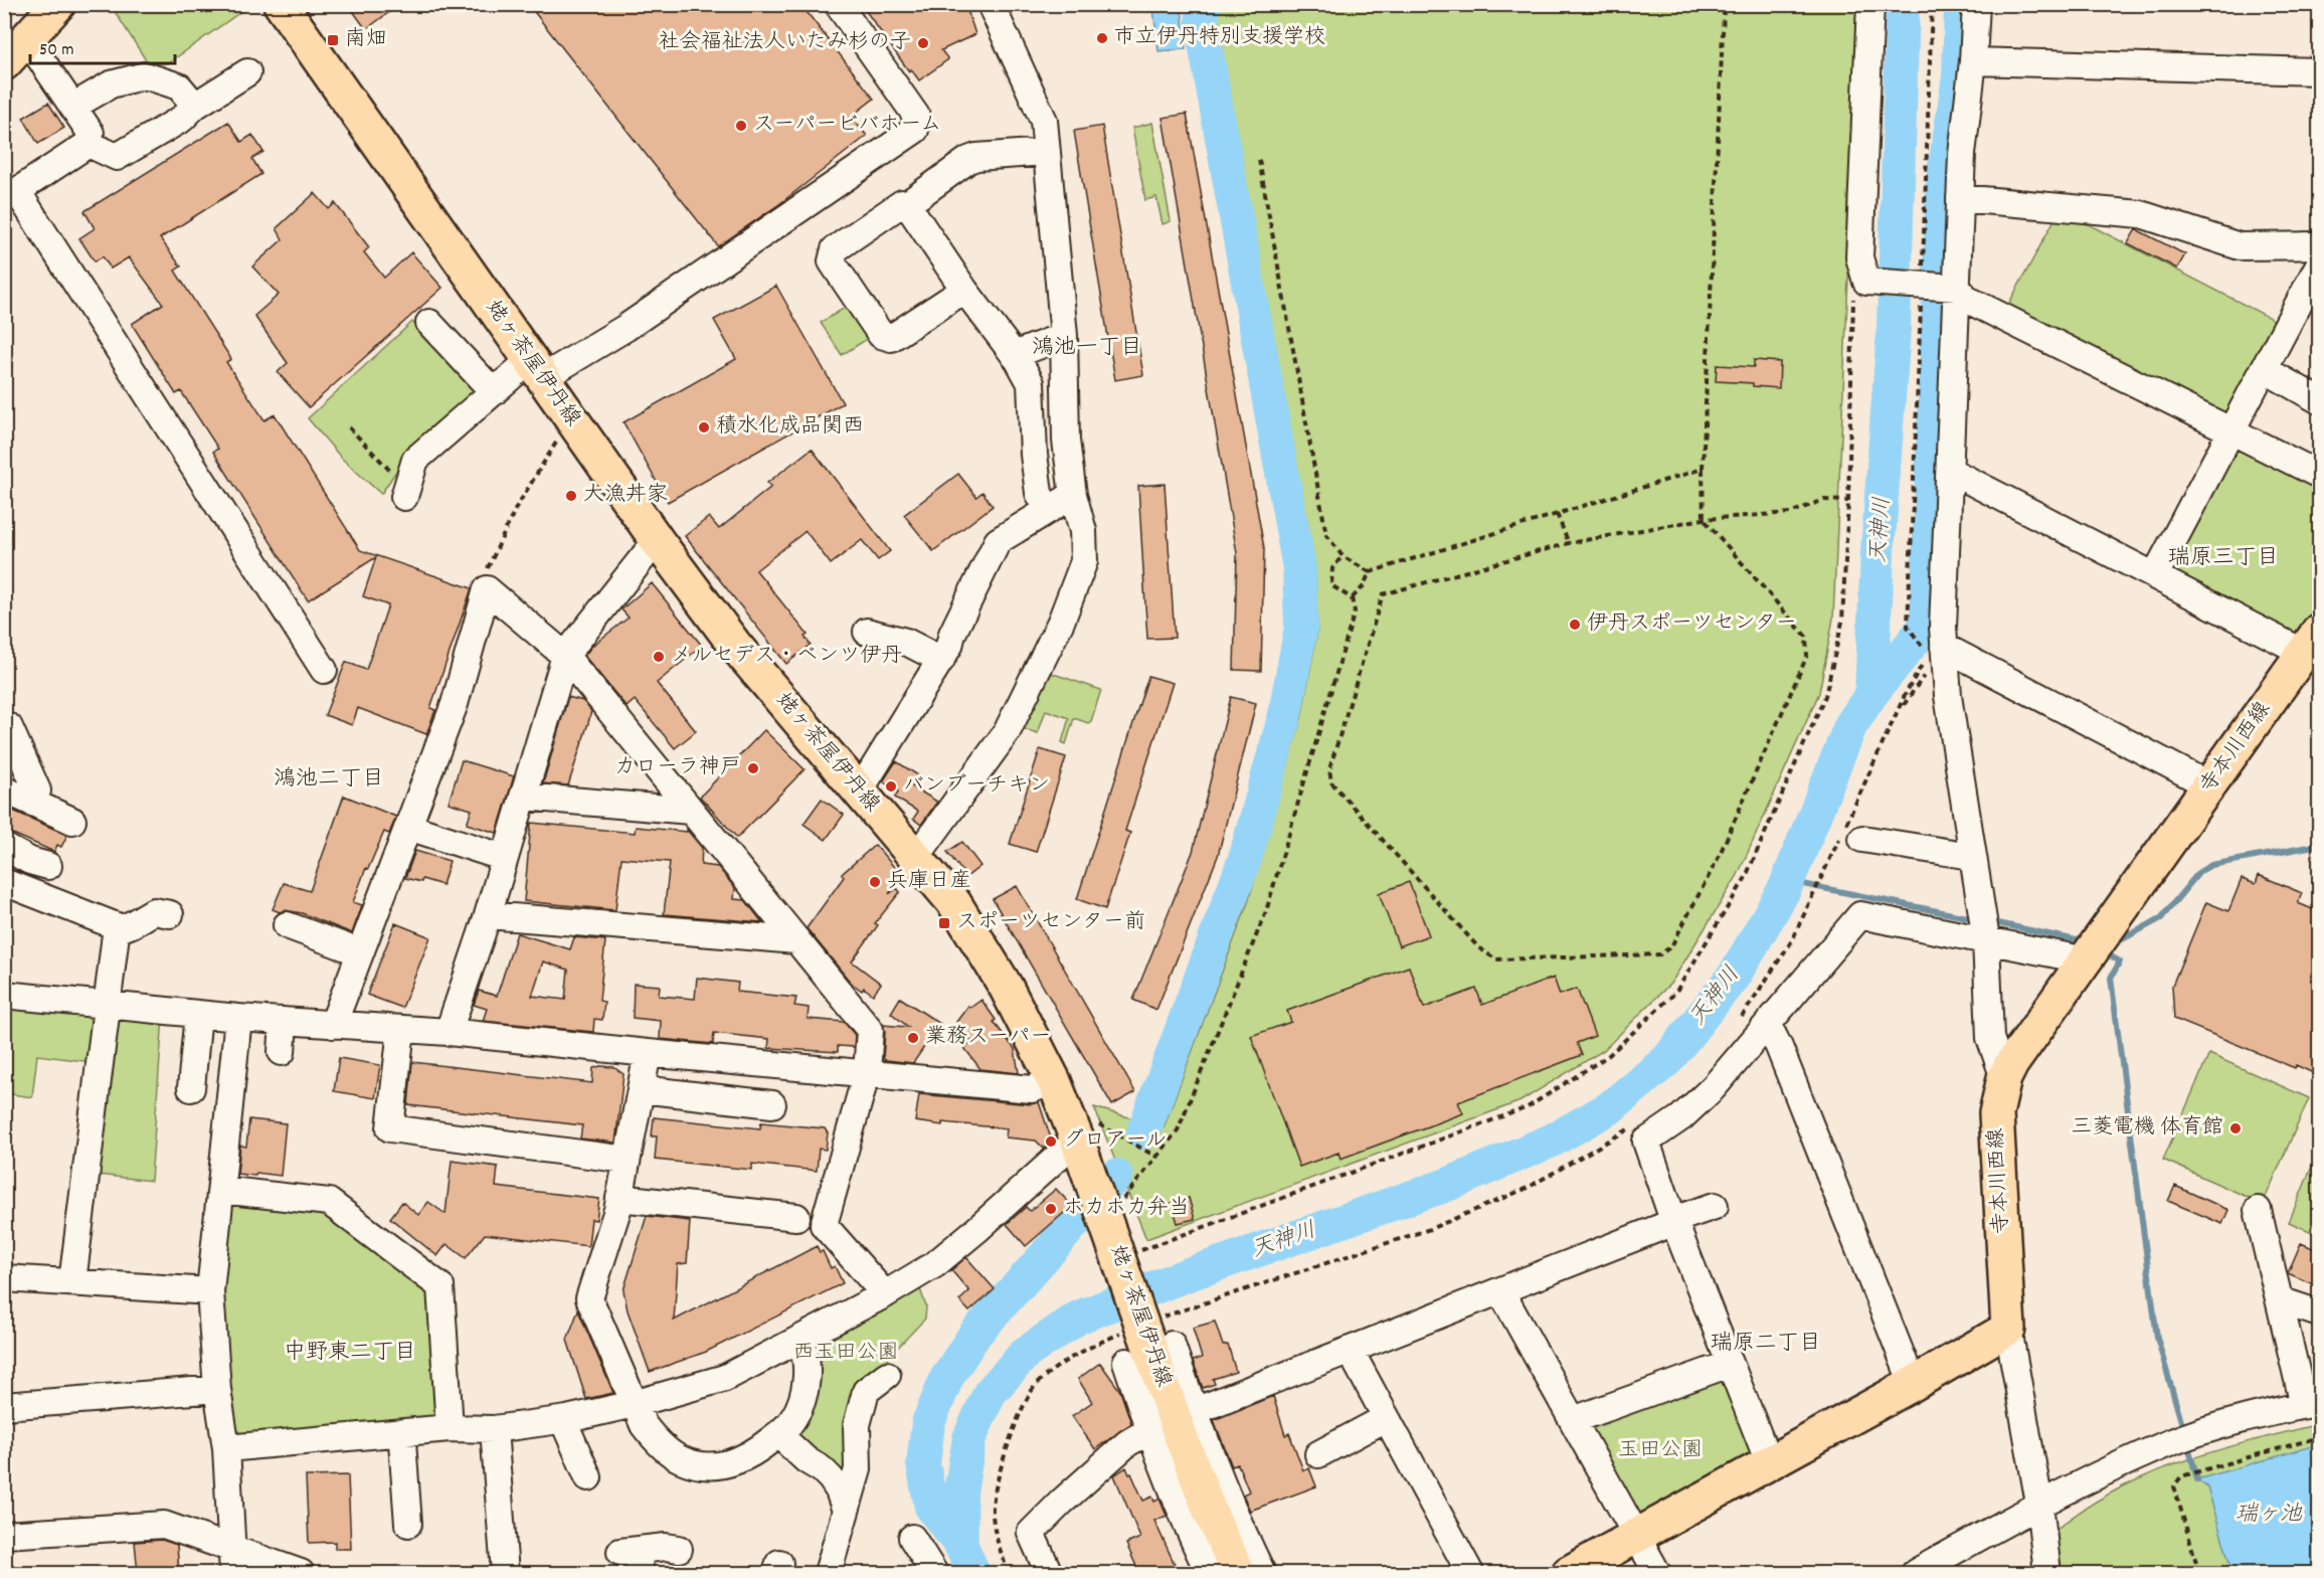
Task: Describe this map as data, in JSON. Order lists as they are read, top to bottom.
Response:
{
  "streets": {
    "main road": ["姥ヶ茶屋伊丹線", "寺本川西線"]
  },
  "districts": [
    "鴻池一丁目",
    "瑞原三丁目",
    "鴻池二丁目",
    "瑞原二丁目",
    "中野東二丁目"
  ],
  "water": ["天神川", "瑞ヶ池"],
  "parks": ["西玉田公園", "玉田公園"],
  "places": {
    "other": [
      "市立伊丹特別支援学校",
      "社会福祉法人いたみ杉の子",
      "スーパービバホーム",
      "積水化成品関西",
      "大漁丼家",
      "伊丹スポーツセンター",
      "メルセデス・ベンツ伊丹",
      "カローラ神戸",
      "バンブーチキン",
      "兵庫日産",
      "業務スーパー",
      "三菱電機 体育館",
      "グロアール",
      "ホカホカ弁当"
    ],
    "transit": ["南畑", "スポーツセンター前"]
  },
  "scale_bar": "50 m"
}
